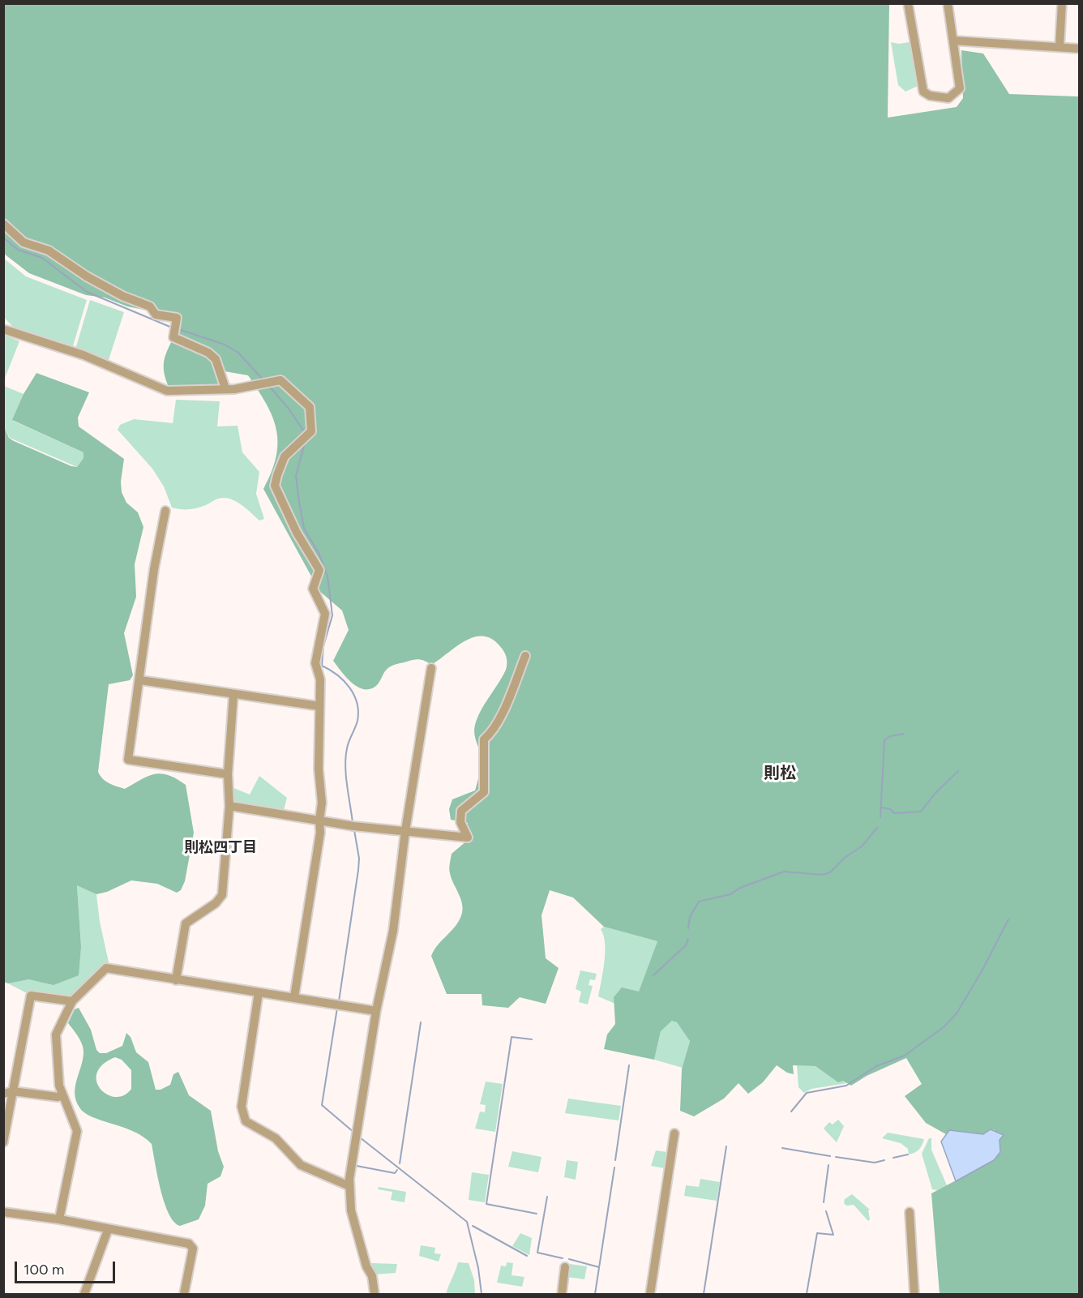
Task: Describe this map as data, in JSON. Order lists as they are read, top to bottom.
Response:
{
  "districts": ["則松", "則松四丁目"],
  "scale_bar": "100 m"
}
